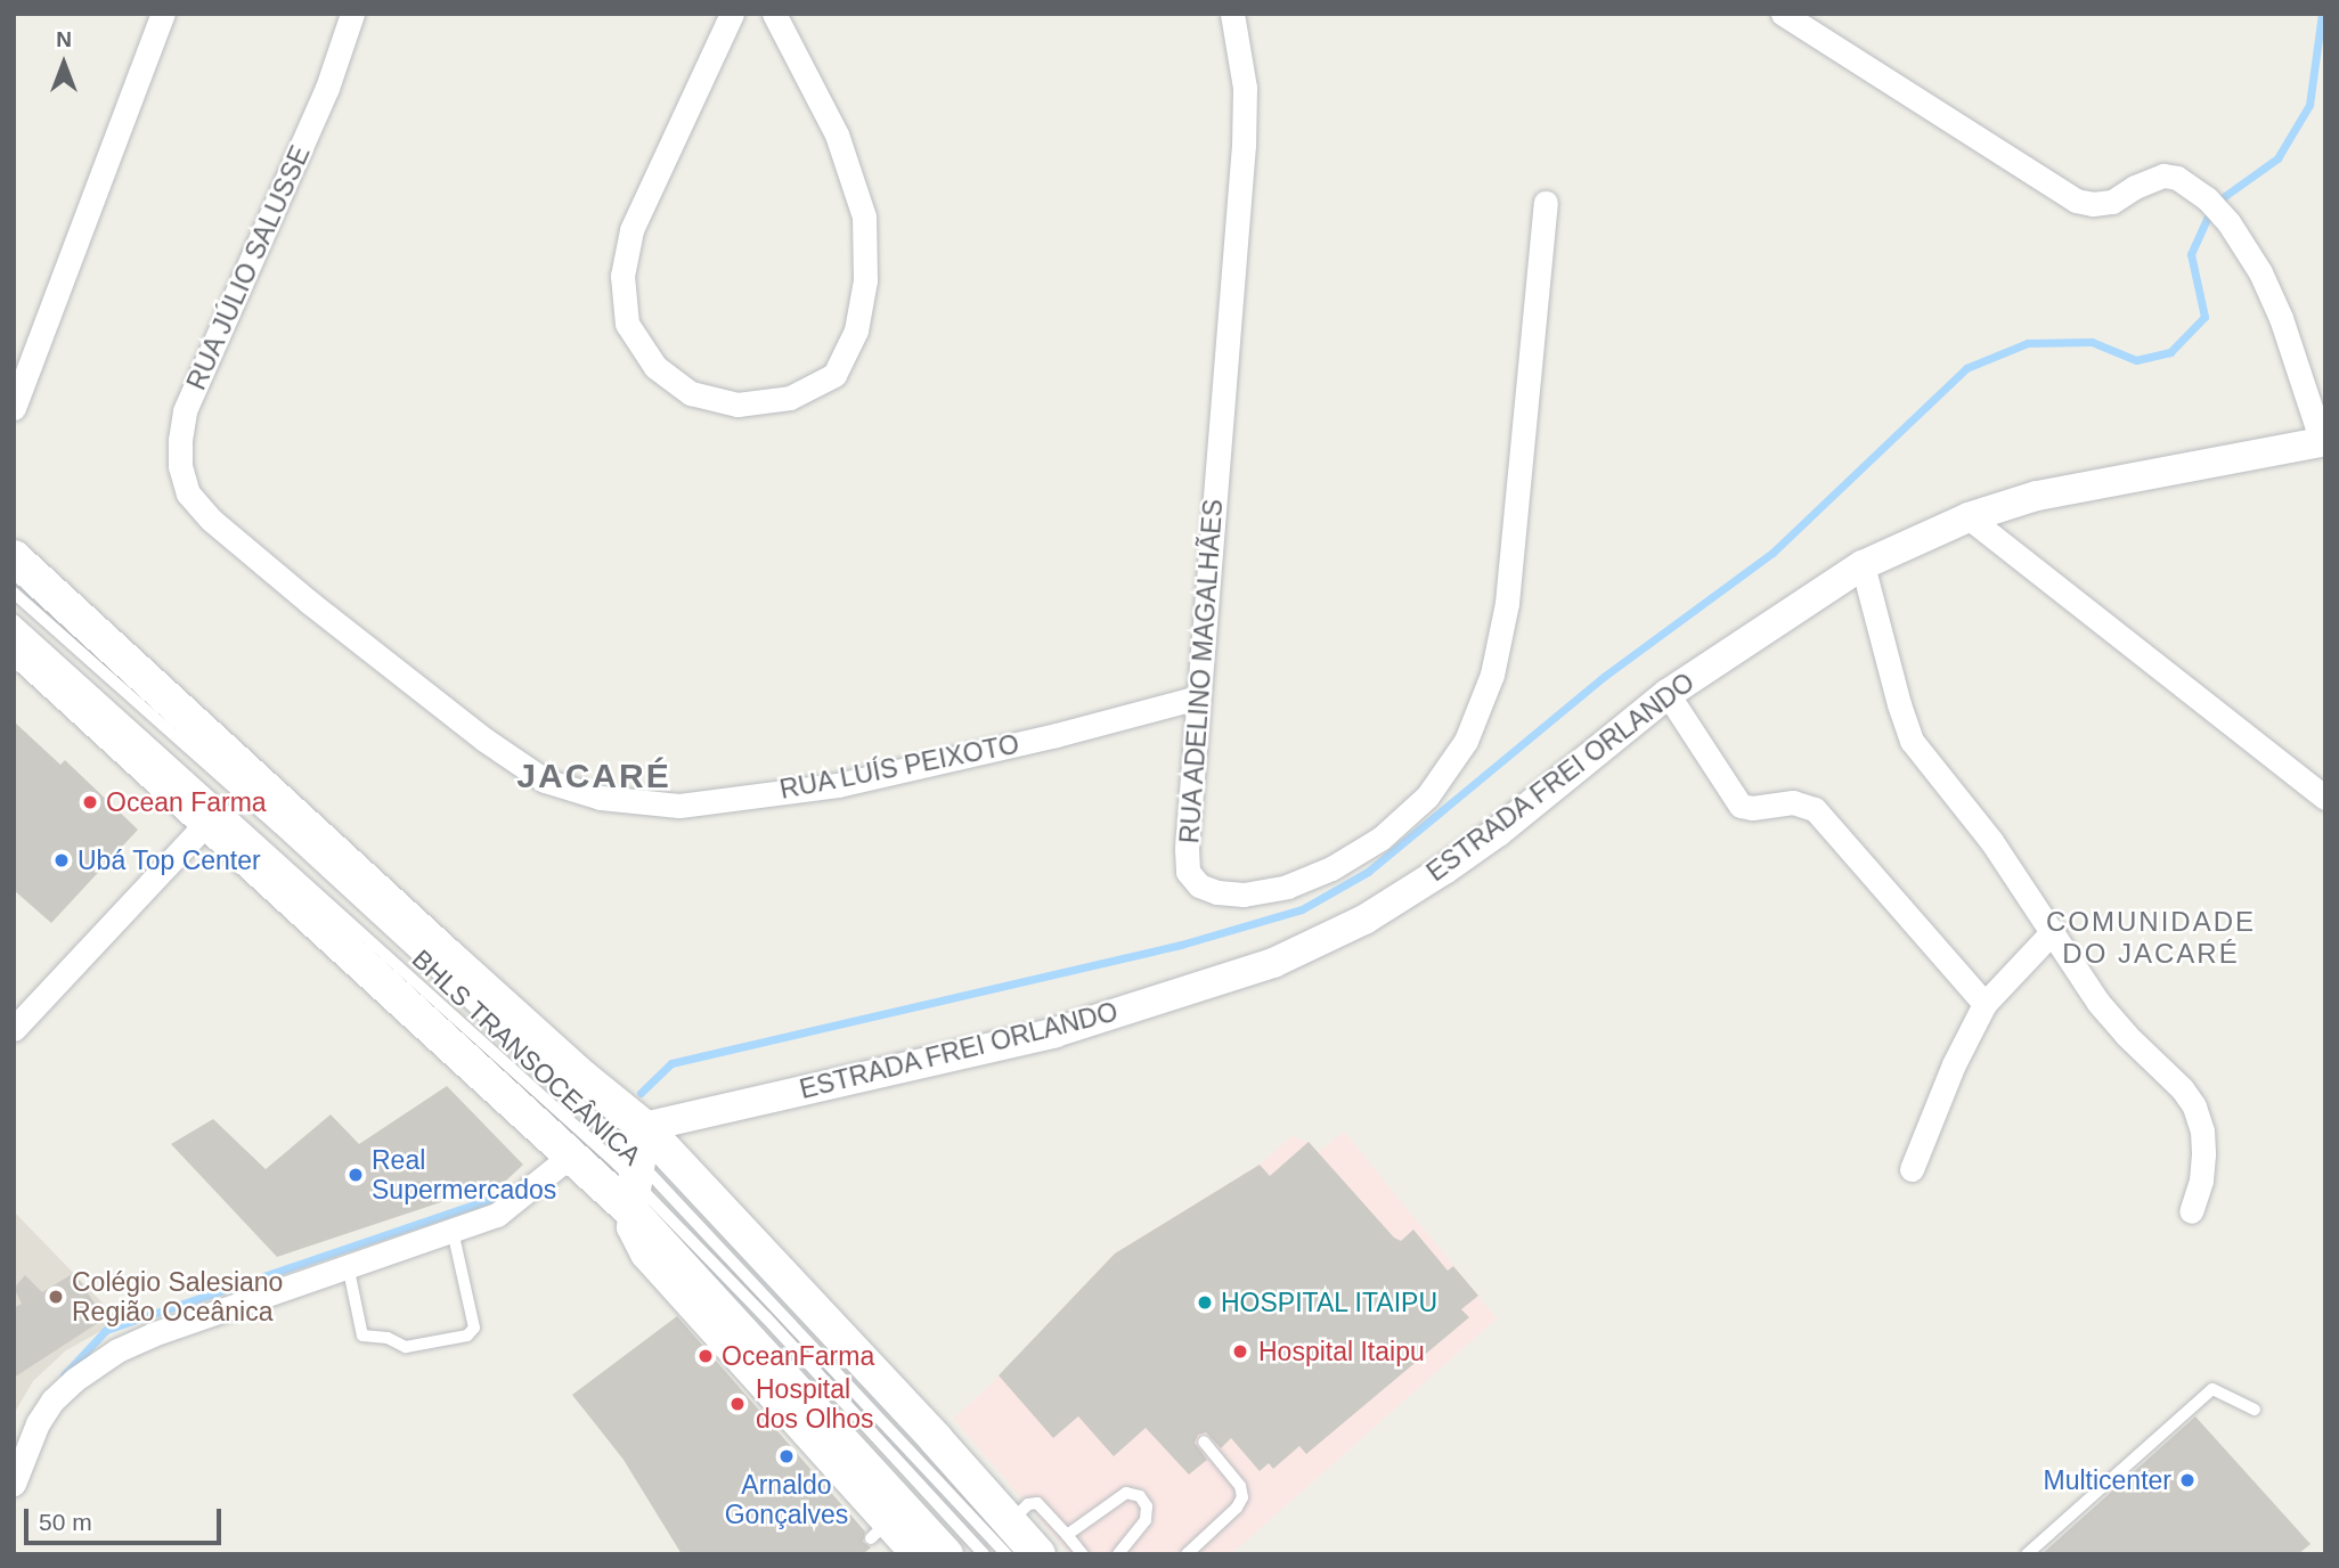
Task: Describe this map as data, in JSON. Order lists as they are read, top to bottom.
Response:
{
  "streets": {
    "street": [
      "RUA JÚLIO SALUSSE",
      "RUA ADELINO MAGALHÃES",
      "RUA LUÍS PEIXOTO",
      "ESTRADA FREI ORLANDO"
    ],
    "lane": ["BHLS TRANSOCEÂNICA"]
  },
  "crossings": [
    ["RUA JÚLIO SALUSSE", "RUA LUÍS PEIXOTO"],
    ["RUA ADELINO MAGALHÃES", "RUA LUÍS PEIXOTO"]
  ],
  "districts": ["JACARÉ", "COMUNIDADE DO JACARÉ"],
  "places": [
    "Ocean Farma",
    "Ubá Top Center",
    "Real Supermercados",
    "Colégio Salesiano Região Oceânica",
    "HOSPITAL ITAIPU",
    "Hospital Itaipu",
    "OceanFarma",
    "Hospital dos Olhos",
    "Arnaldo Gonçalves",
    "Multicenter"
  ],
  "scale_bar": "50 m",
  "north": "top"
}
